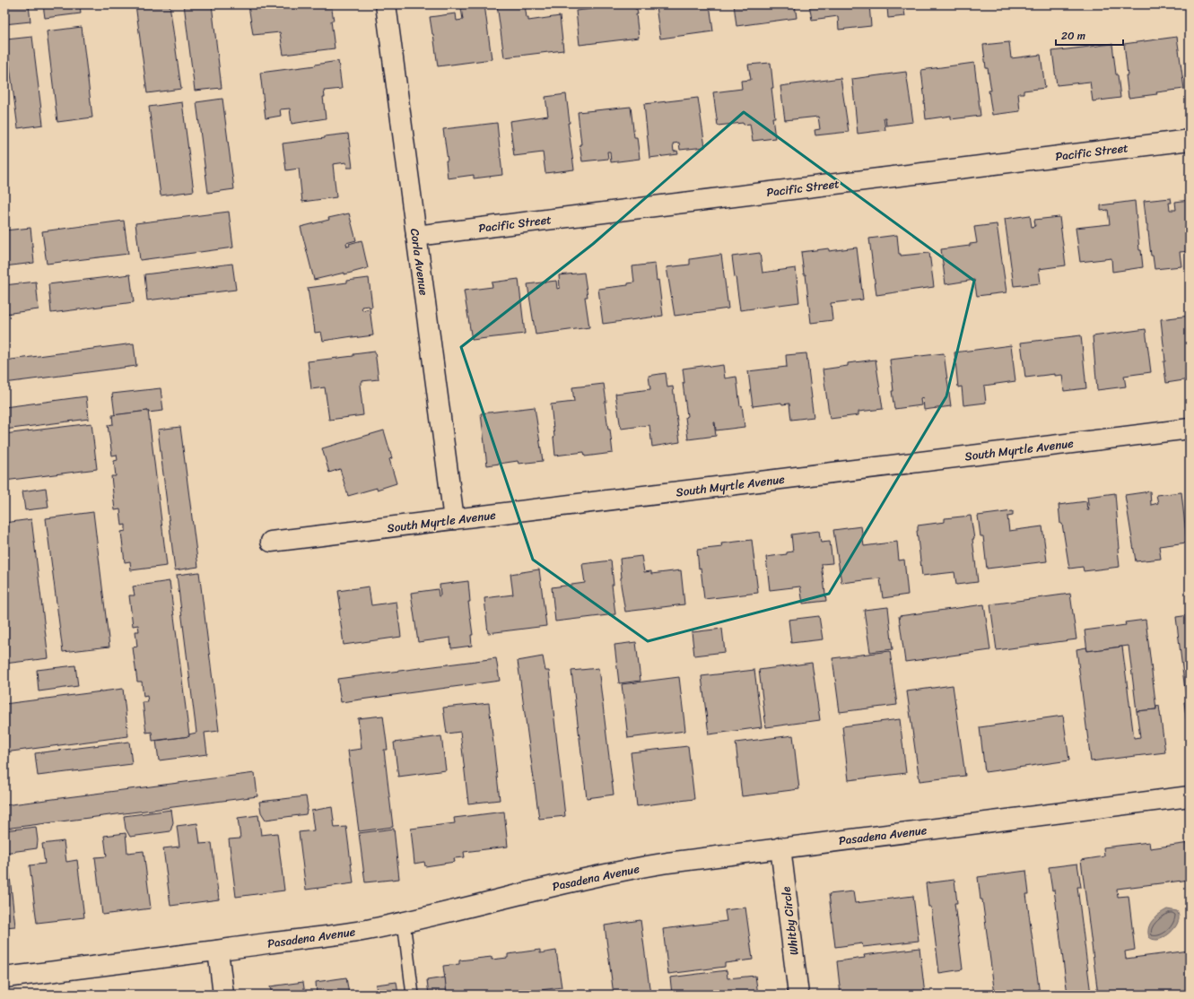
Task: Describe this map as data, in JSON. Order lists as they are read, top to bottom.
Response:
{
  "streets": {
    "street": [
      "Pacific Street",
      "Corla Avenue",
      "South Myrtle Avenue",
      "Pasadena Avenue",
      "Whitby Circle"
    ]
  },
  "crossings": [
    ["Pacific Street", "Corla Avenue"],
    ["Corla Avenue", "South Myrtle Avenue"],
    ["Pasadena Avenue", "Whitby Circle"]
  ],
  "scale_bar": "20 m"
}
